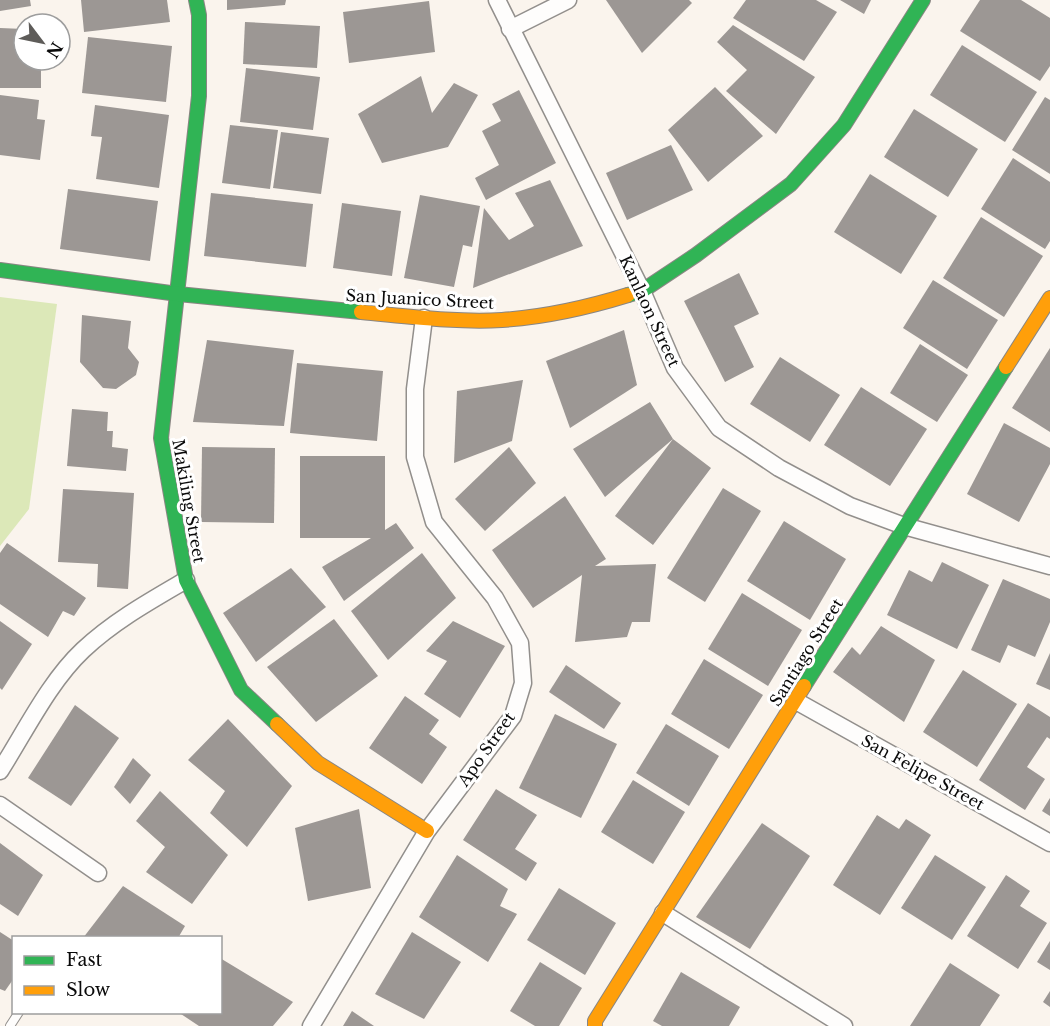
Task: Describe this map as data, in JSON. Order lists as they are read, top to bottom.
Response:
{
  "streets": {
    "street": [
      "San Juanico Street",
      "Kanlaon Street",
      "Makiling Street",
      "Santiago Street",
      "Apo Street",
      "San Felipe Street"
    ]
  },
  "crossings": [
    ["San Juanico Street", "Kanlaon Street"],
    ["San Juanico Street", "Makiling Street"],
    ["San Juanico Street", "Apo Street"],
    ["Kanlaon Street", "Santiago Street"],
    ["Makiling Street", "Apo Street"],
    ["Santiago Street", "San Felipe Street"]
  ],
  "legend": ["Fast", "Slow"],
  "north": "bottom right"
}
